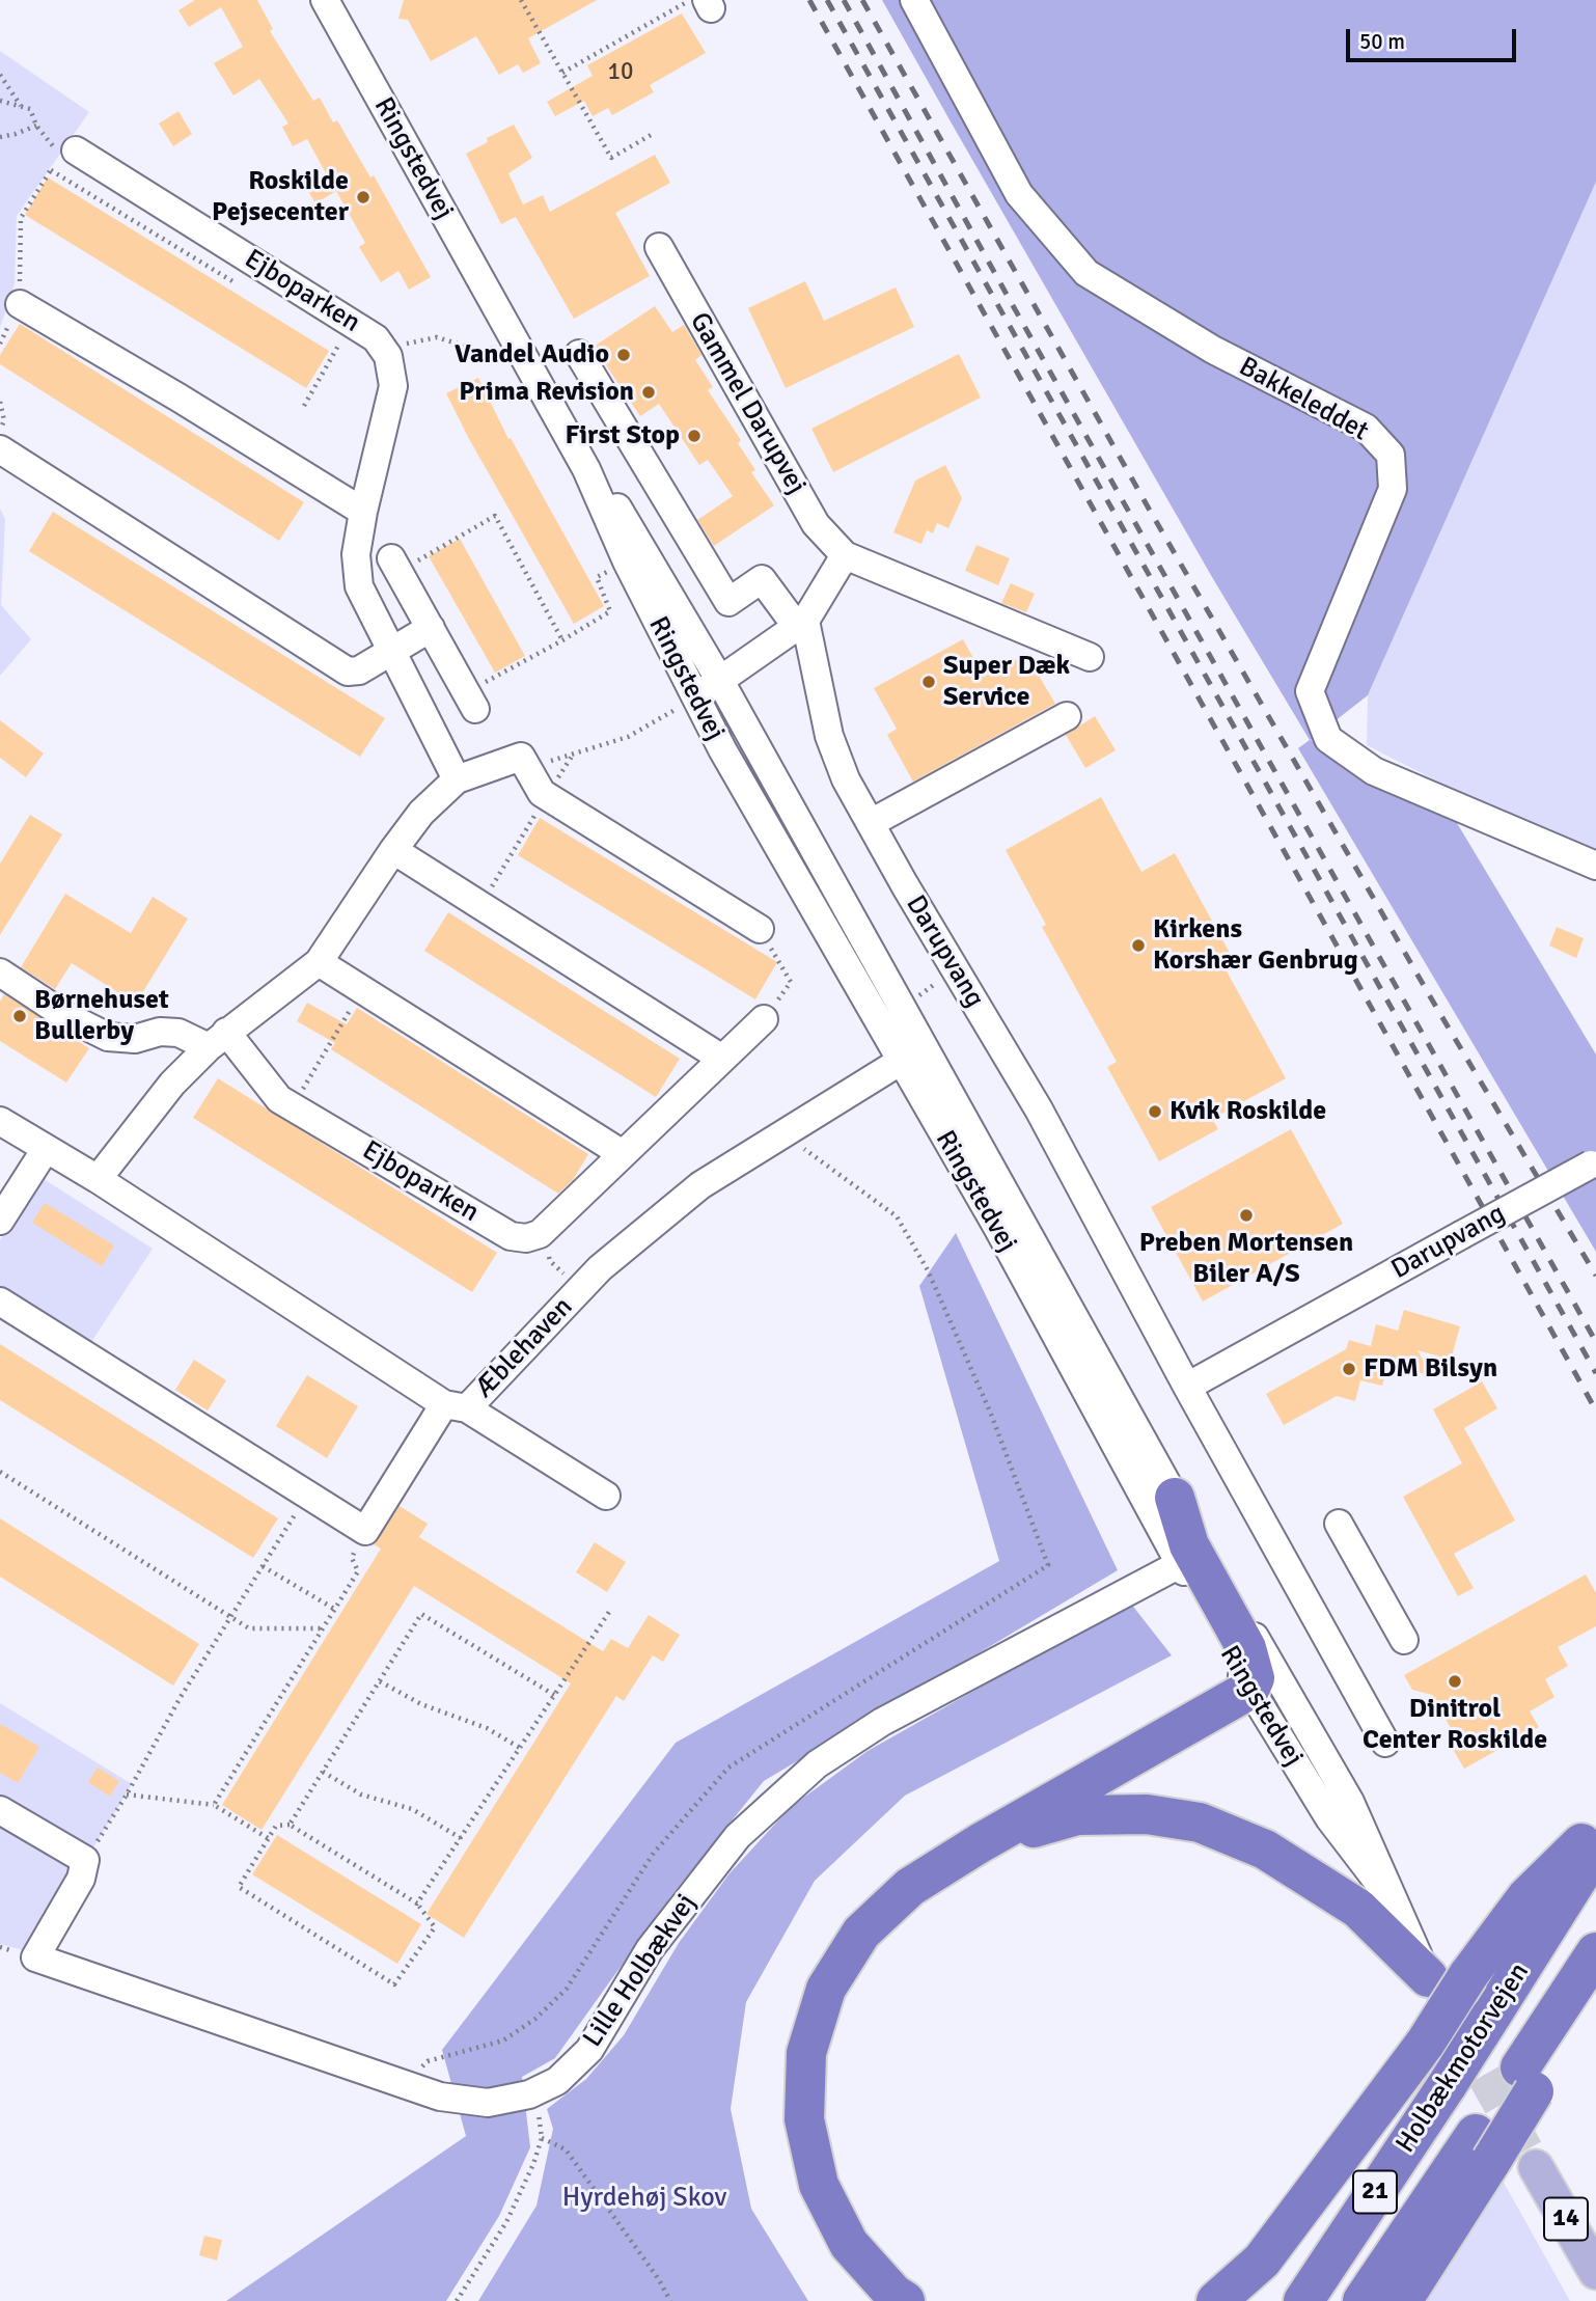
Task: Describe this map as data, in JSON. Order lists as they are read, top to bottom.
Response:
{
  "streets": {
    "highway": ["Holbækmotorvejen", "21"],
    "main road": ["14"],
    "street": [
      "Ringstedvej",
      "Ejboparken",
      "Bakkeleddet",
      "Gammel Darupvej",
      "Darupvang",
      "Æblehaven",
      "Lille Holbækvej"
    ]
  },
  "crossings": [
    ["Ringstedvej", "Æblehaven"],
    ["Ringstedvej", "Lille Holbækvej"]
  ],
  "parks": ["Hyrdehøj Skov"],
  "places": [
    "Roskilde Pejsecenter",
    "Vandel Audio",
    "Prima Revision",
    "First Stop",
    "Super Dæk Service",
    "Kirkens Korshær Genbrug",
    "Børnehuset Bullerby",
    "Kvik Roskilde",
    "Preben Mortensen Biler A/S",
    "FDM Bilsyn",
    "Dinitrol Center Roskilde"
  ],
  "house_numbers": ["10"],
  "scale_bar": "50 m"
}
